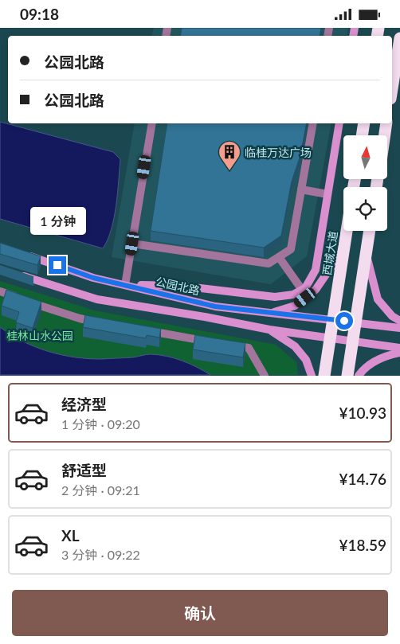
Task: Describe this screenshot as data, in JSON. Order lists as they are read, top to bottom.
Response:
{
  "streets": {
    "highway": ["西城大道"],
    "main road": ["公园北路"]
  },
  "crossings": [
    ["西城大道", "公园北路"]
  ],
  "parks": ["桂林山水公园"],
  "places": {
    "building": ["临桂万达广场"]
  },
  "north": "top",
  "page": {
    "status": "09:18",
    "banner": ["公园北路", "公园北路"],
    "bubble": "1 分钟",
    "list": [
      {
        "name": "经济型",
        "note": "1 分钟 · 09:20",
        "value": "¥10.93"
      },
      {
        "name": "舒适型",
        "note": "2 分钟 · 09:21",
        "value": "¥14.76"
      },
      {
        "name": "XL",
        "note": "3 分钟 · 09:22",
        "value": "¥18.59"
      }
    ],
    "buttons": "确认"
  }
}
